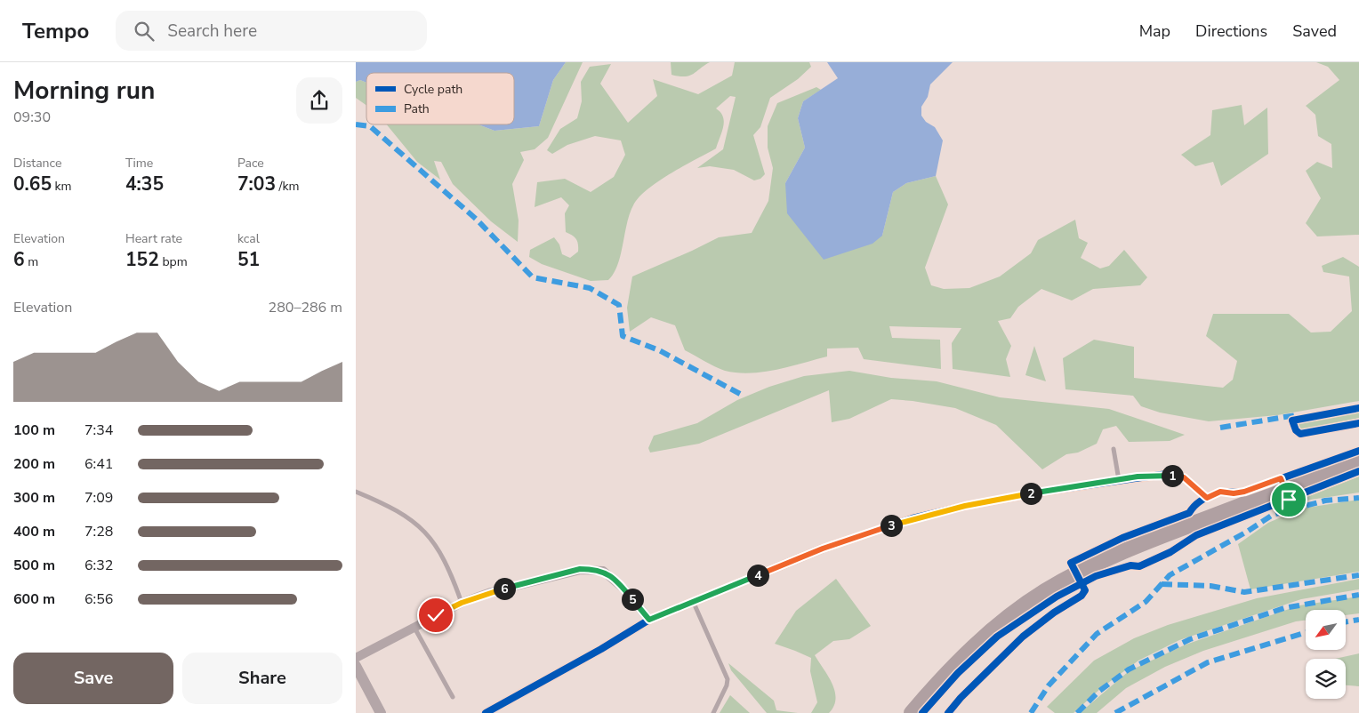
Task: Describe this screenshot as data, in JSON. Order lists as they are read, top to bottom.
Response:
{
  "legend": ["Cycle path", "Path"],
  "north": "bottom left",
  "page": {
    "header": "Tempo",
    "search": "Search here",
    "nav": ["Map", "Directions", "Saved"],
    "heading": ["Morning run", "09:30"],
    "stats": [
      ["Distance", "0.65 km"],
      ["Time", "4:35"],
      ["Pace", "7:03 /km"],
      ["Elevation", "6 m"],
      ["Heart rate", "152 bpm"],
      ["kcal", "51"]
    ],
    "chart": ["Elevation", "280–286 m"],
    "list": [
      {
        "name": "100 m",
        "note": "7:34"
      },
      {
        "name": "200 m",
        "note": "6:41"
      },
      {
        "name": "300 m",
        "note": "7:09"
      },
      {
        "name": "400 m",
        "note": "7:28"
      },
      {
        "name": "500 m",
        "note": "6:32"
      },
      {
        "name": "600 m",
        "note": "6:56"
      }
    ],
    "pins": [
      "1",
      "2",
      "3",
      "4",
      "6",
      "5"
    ],
    "buttons": ["Save", "Share"]
  }
}
